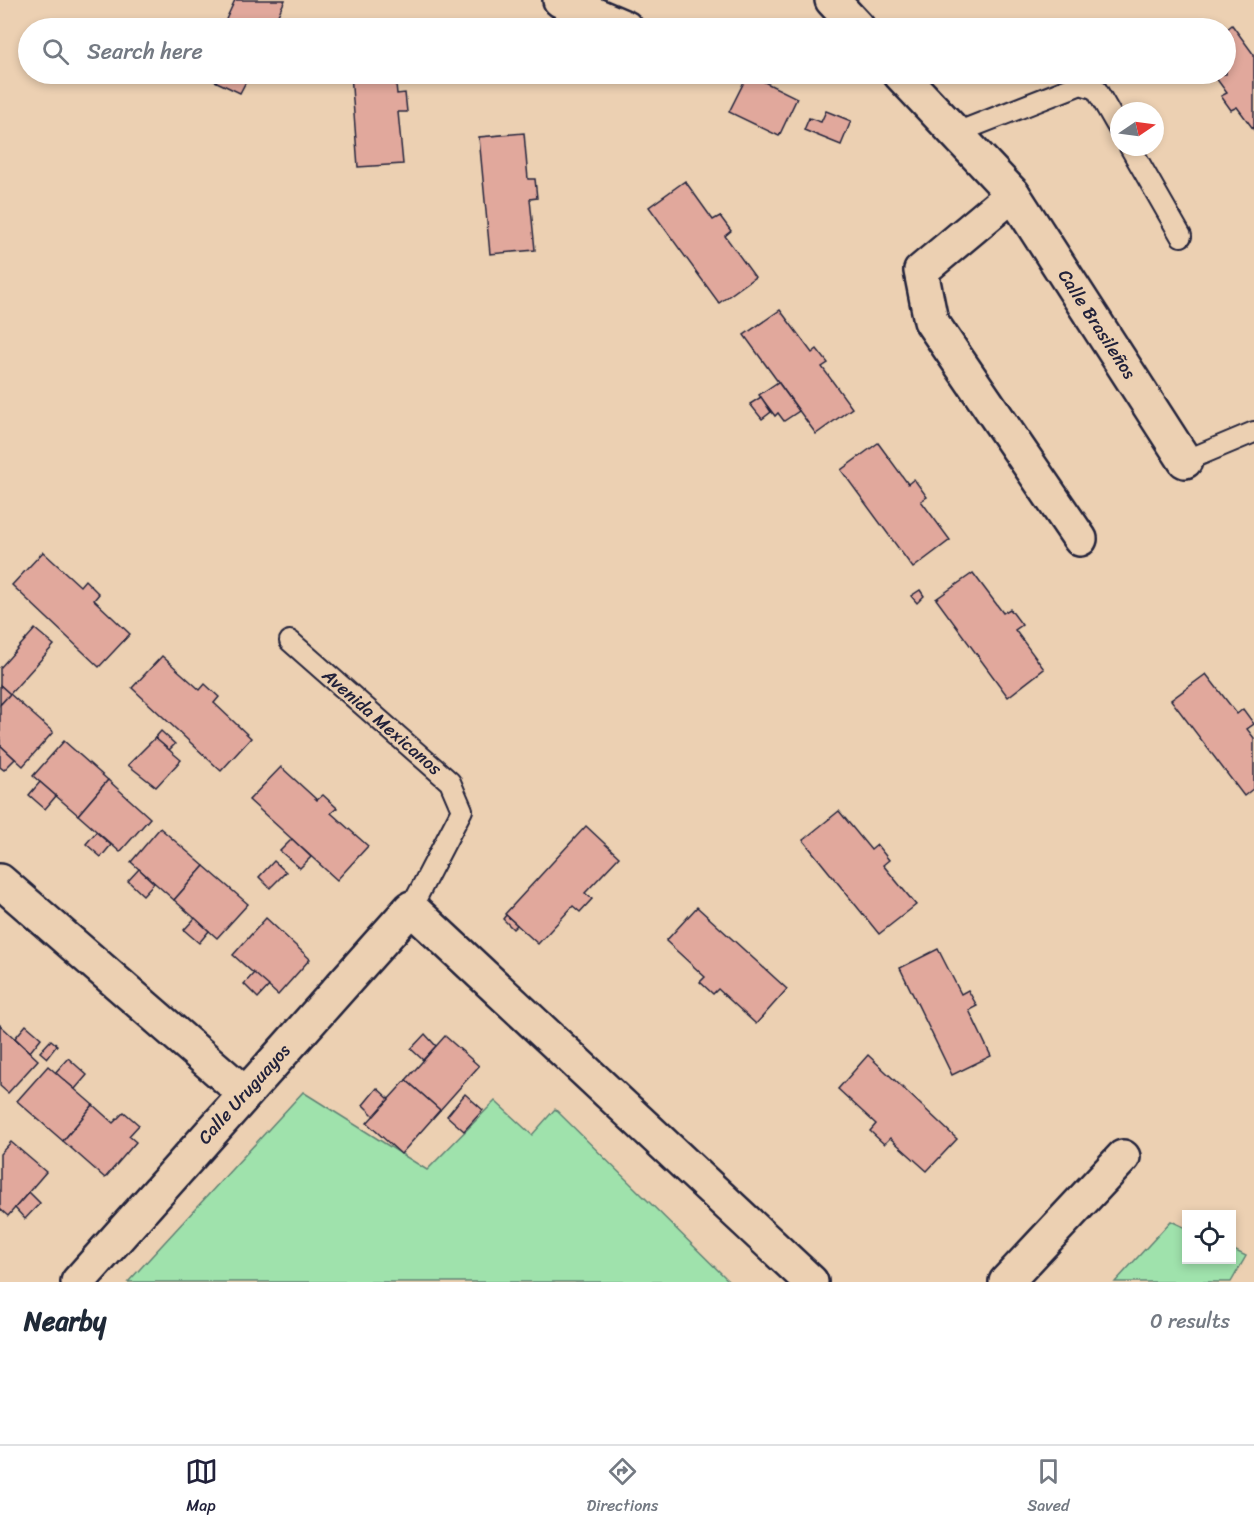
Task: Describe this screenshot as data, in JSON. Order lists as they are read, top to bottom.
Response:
{
  "streets": {
    "street": ["Calle Brasileños", "Calle Uruguayos"],
    "lane": ["Avenida Mexicanos"]
  },
  "crossings": [
    ["Avenida Mexicanos", "Calle Uruguayos"]
  ],
  "north": "right",
  "page": {
    "search": "Search here",
    "heading": ["Nearby", "0 results"],
    "nav": ["Map", "Directions", "Saved"]
  }
}
